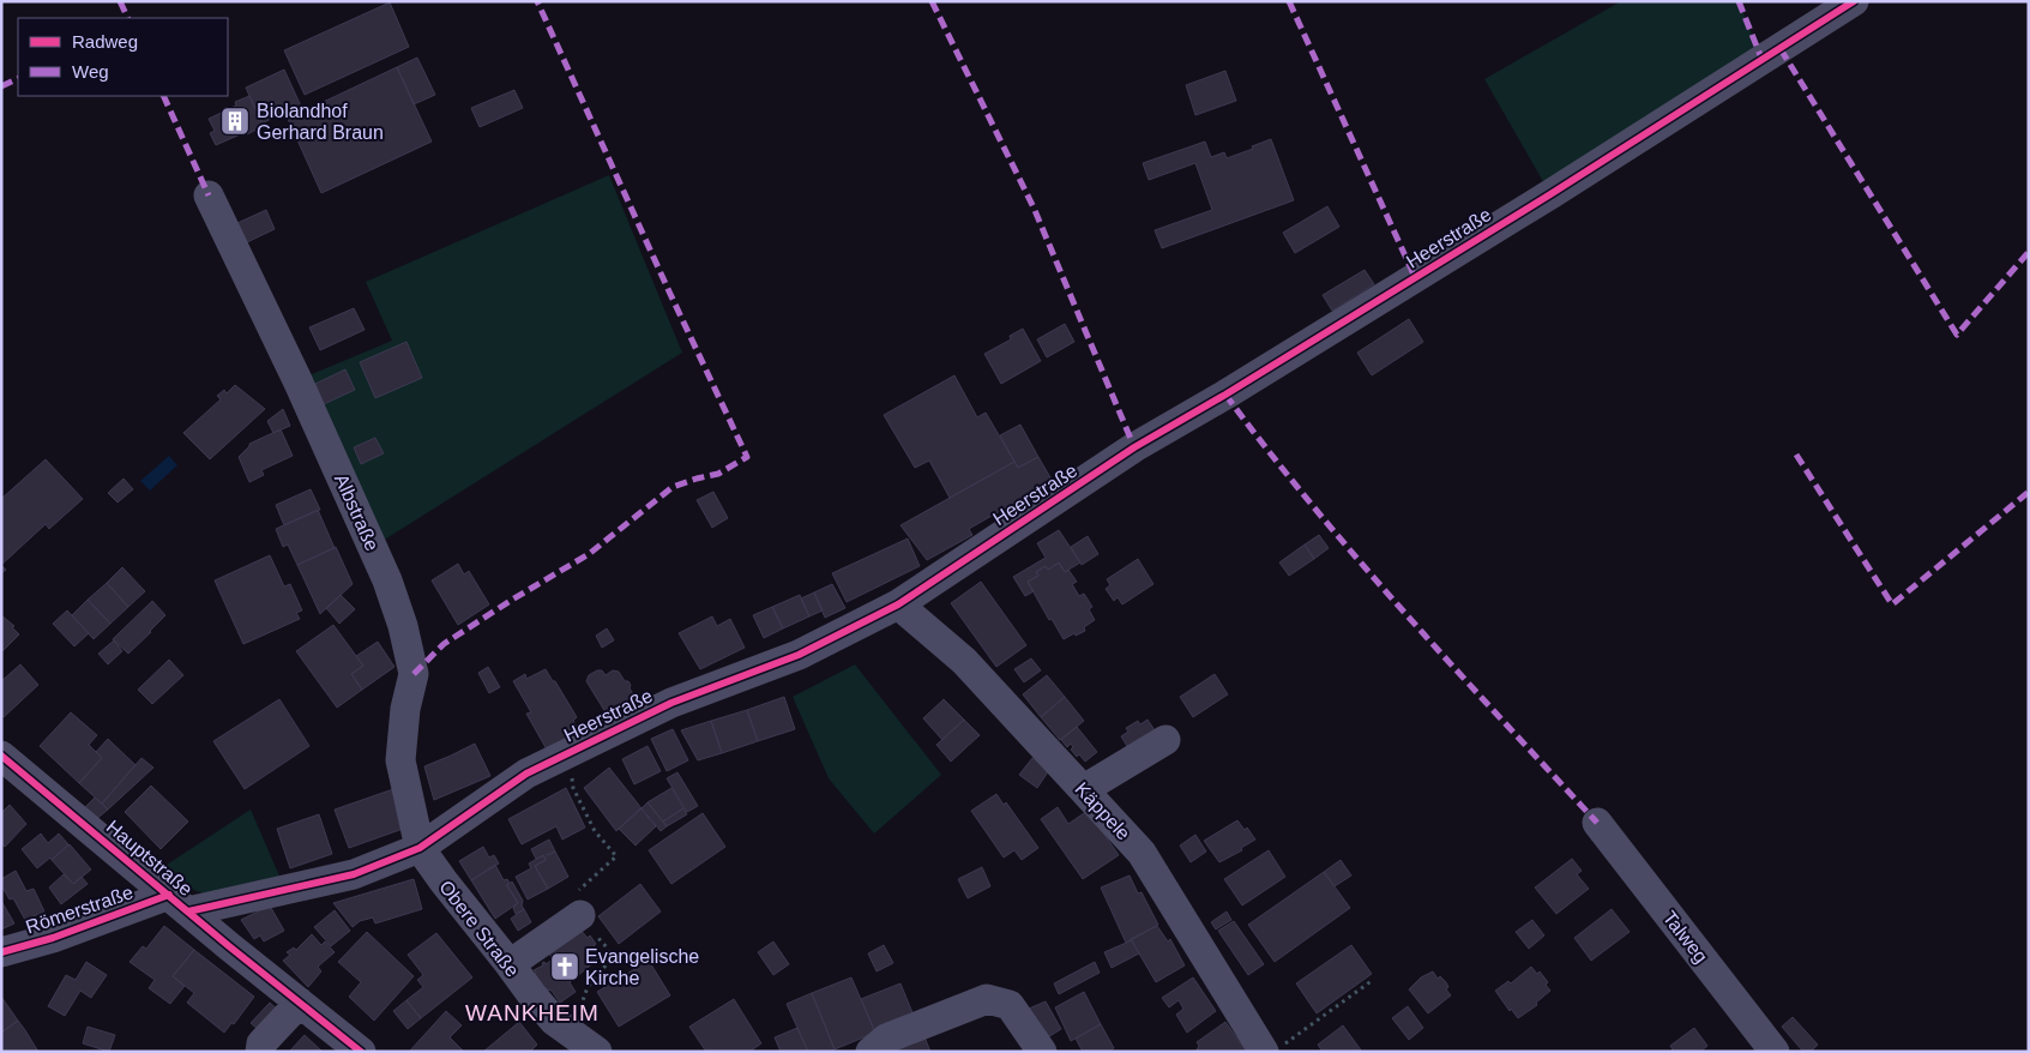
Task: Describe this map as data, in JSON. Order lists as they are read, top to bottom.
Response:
{
  "streets": {
    "street": [
      "Heerstraße",
      "Albstraße",
      "Käppele",
      "Hauptstraße",
      "Römerstraße",
      "Obere Straße",
      "Talweg"
    ]
  },
  "crossings": [
    ["Heerstraße", "Albstraße"],
    ["Heerstraße", "Käppele"],
    ["Heerstraße", "Hauptstraße"],
    ["Heerstraße", "Römerstraße"],
    ["Heerstraße", "Obere Straße"],
    ["Albstraße", "Obere Straße"],
    ["Hauptstraße", "Römerstraße"]
  ],
  "districts": ["WANKHEIM"],
  "places": {
    "building": ["Biolandhof Gerhard Braun"],
    "church": ["Evangelische Kirche"]
  },
  "legend": ["Radweg", "Weg"]
}
